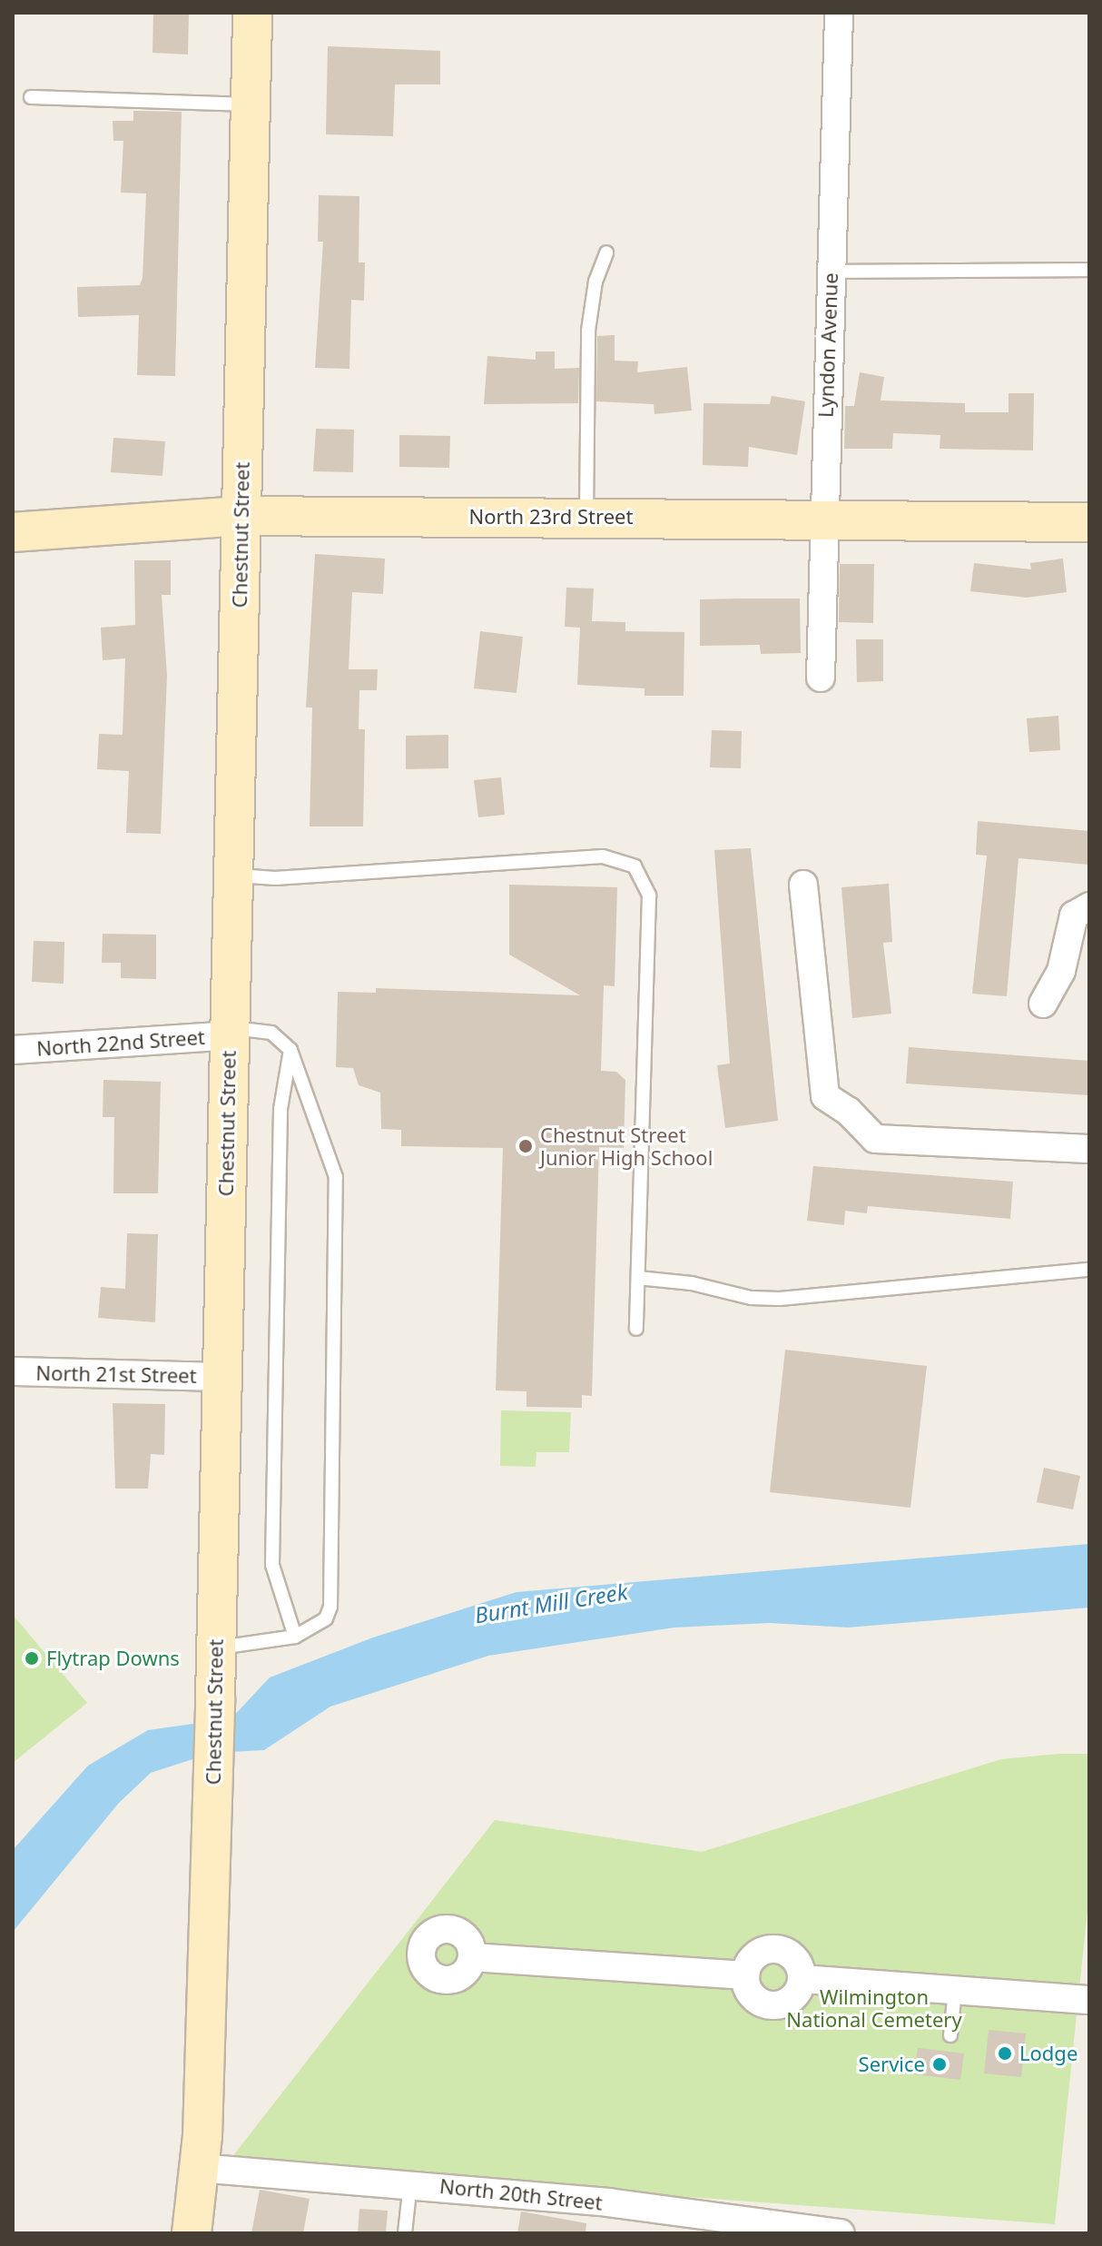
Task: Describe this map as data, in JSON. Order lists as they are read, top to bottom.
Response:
{
  "streets": {
    "street": [
      "Lyndon Avenue",
      "North 23rd Street",
      "Chestnut Street",
      "North 22nd Street",
      "North 21st Street",
      "North 20th Street"
    ]
  },
  "crossings": [
    ["Lyndon Avenue", "North 23rd Street"],
    ["North 23rd Street", "Chestnut Street"],
    ["Chestnut Street", "North 22nd Street"],
    ["Chestnut Street", "North 21st Street"],
    ["Chestnut Street", "North 20th Street"]
  ],
  "water": ["Burnt Mill Creek"],
  "parks": ["Wilmington National Cemetery"],
  "places": [
    "Chestnut Street Junior High School",
    "Flytrap Downs",
    "Lodge",
    "Service"
  ]
}
